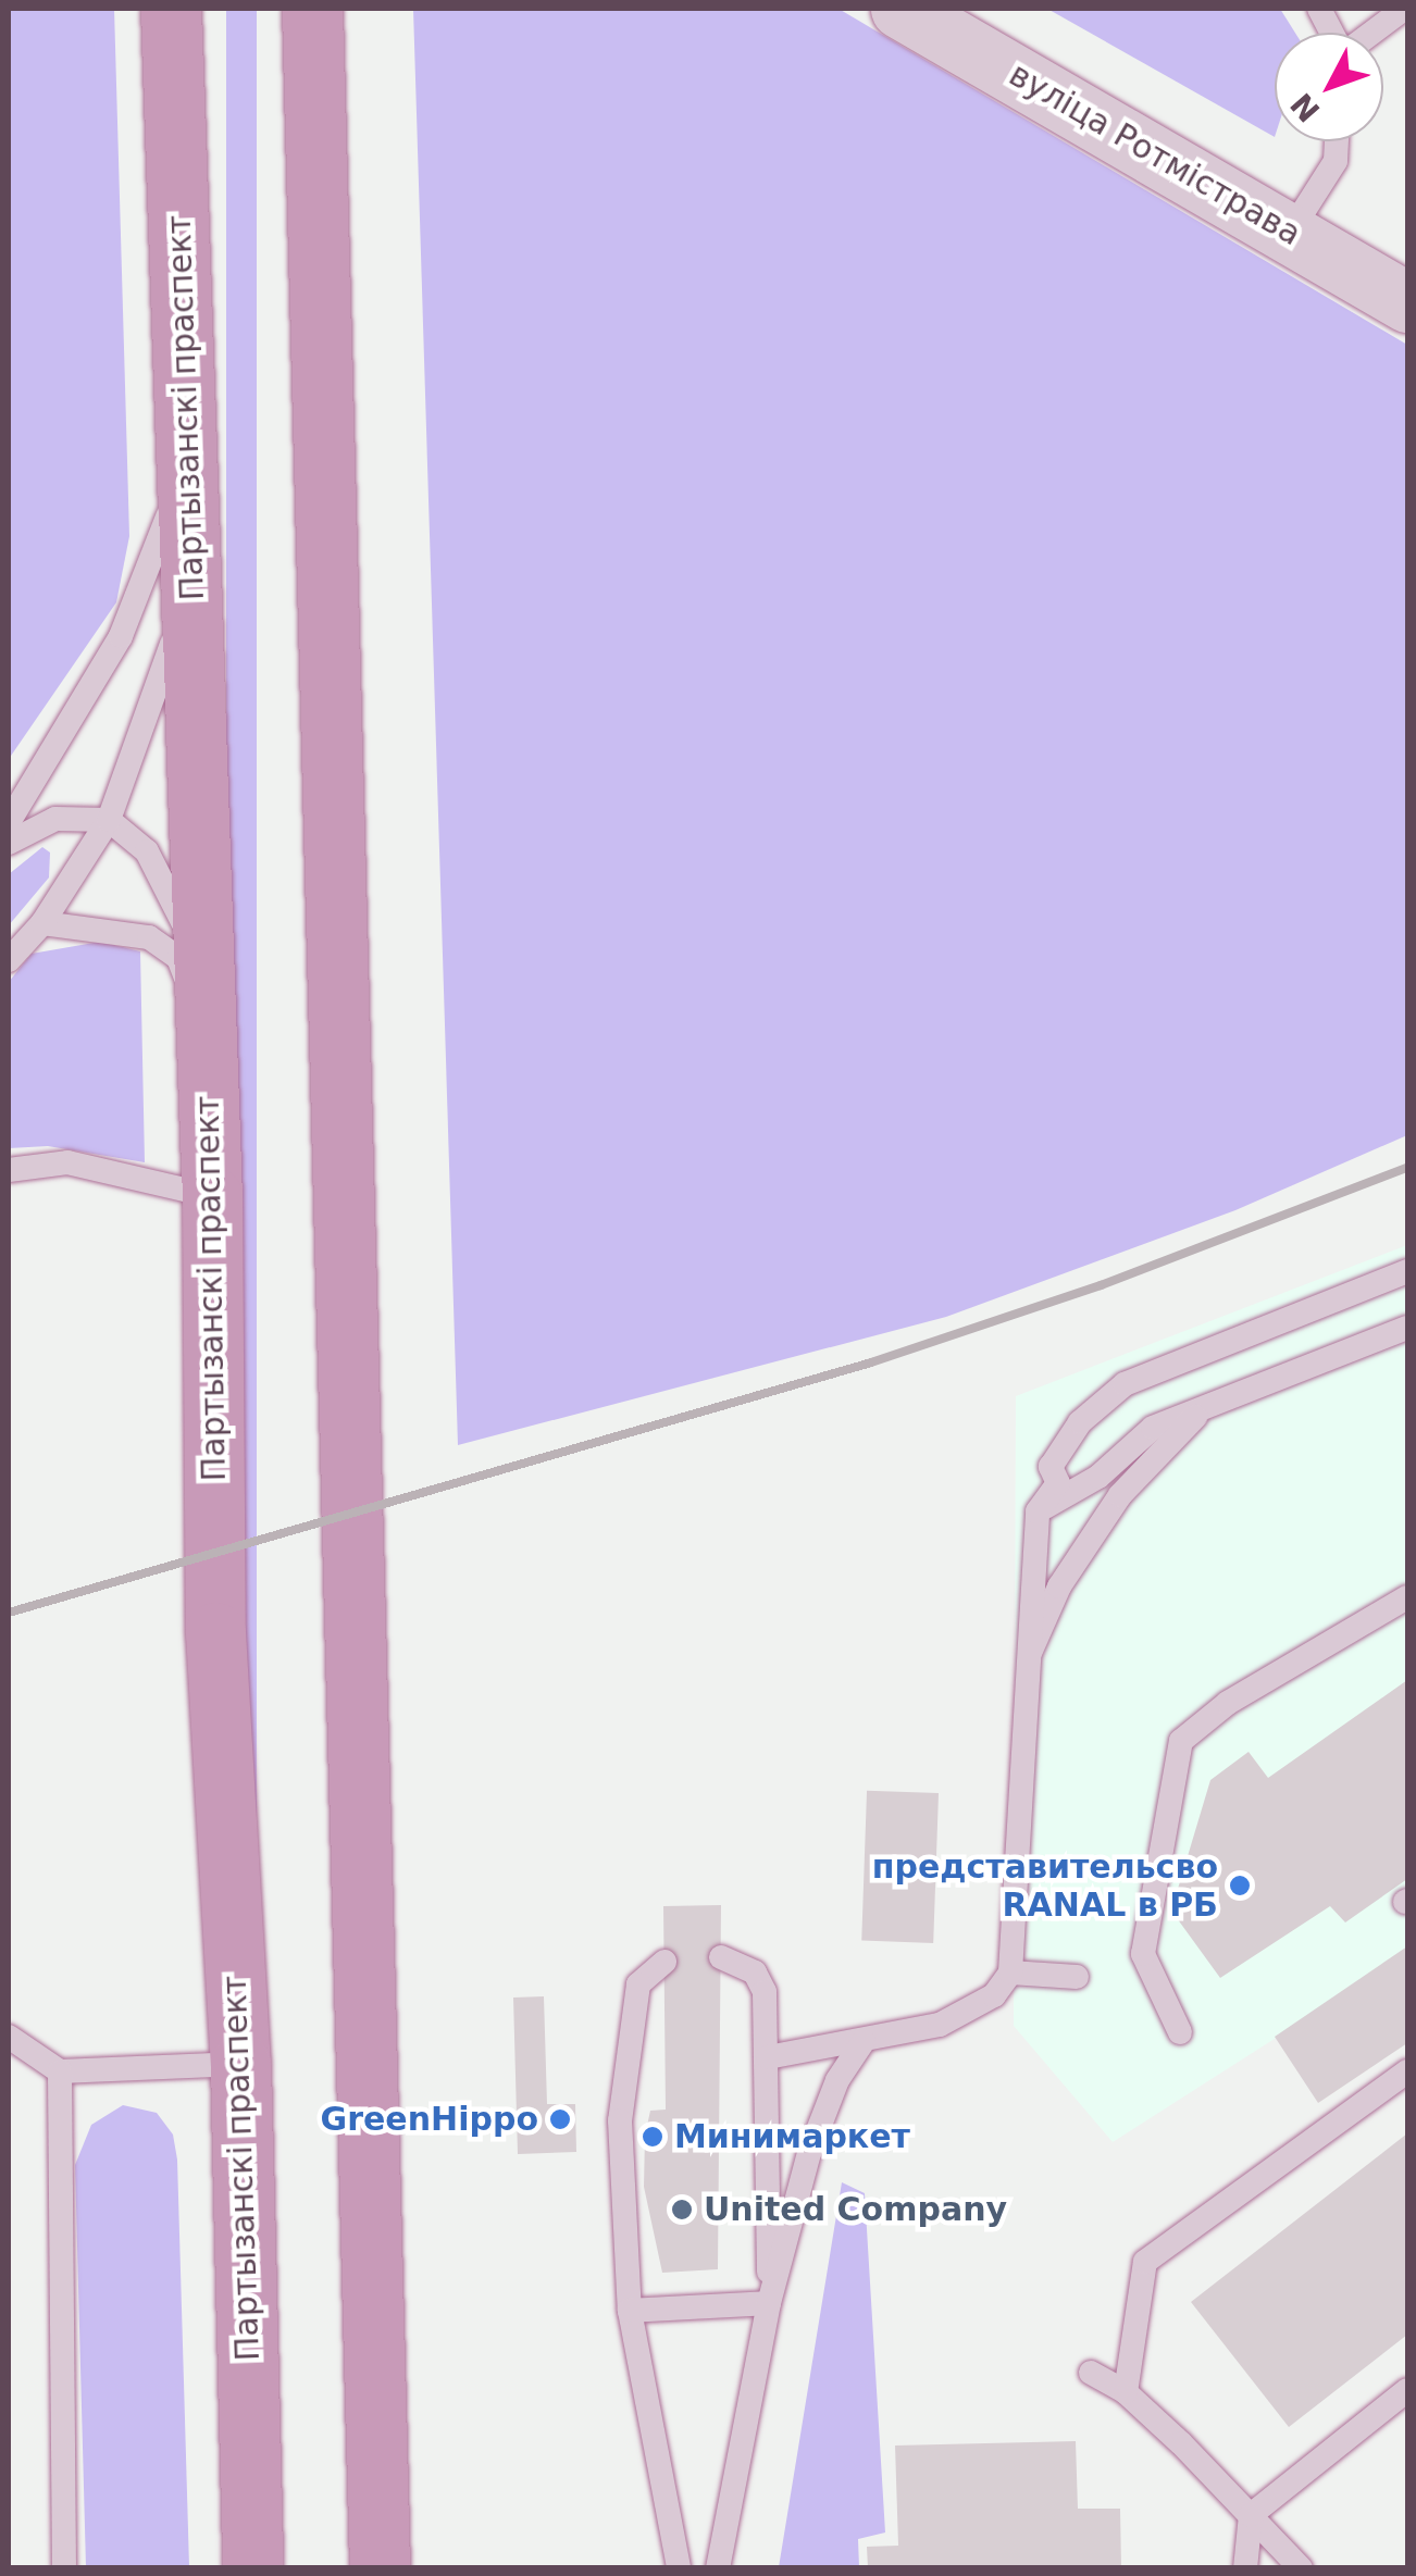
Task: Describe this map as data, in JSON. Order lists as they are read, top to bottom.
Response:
{
  "streets": {
    "highway": ["Партызанскі праспект"],
    "street": ["вуліца Ротмістрава"]
  },
  "places": [
    "представительсво RANAL в РБ",
    "GreenHippo",
    "Минимаркет",
    "United Company"
  ],
  "north": "bottom left"
}
